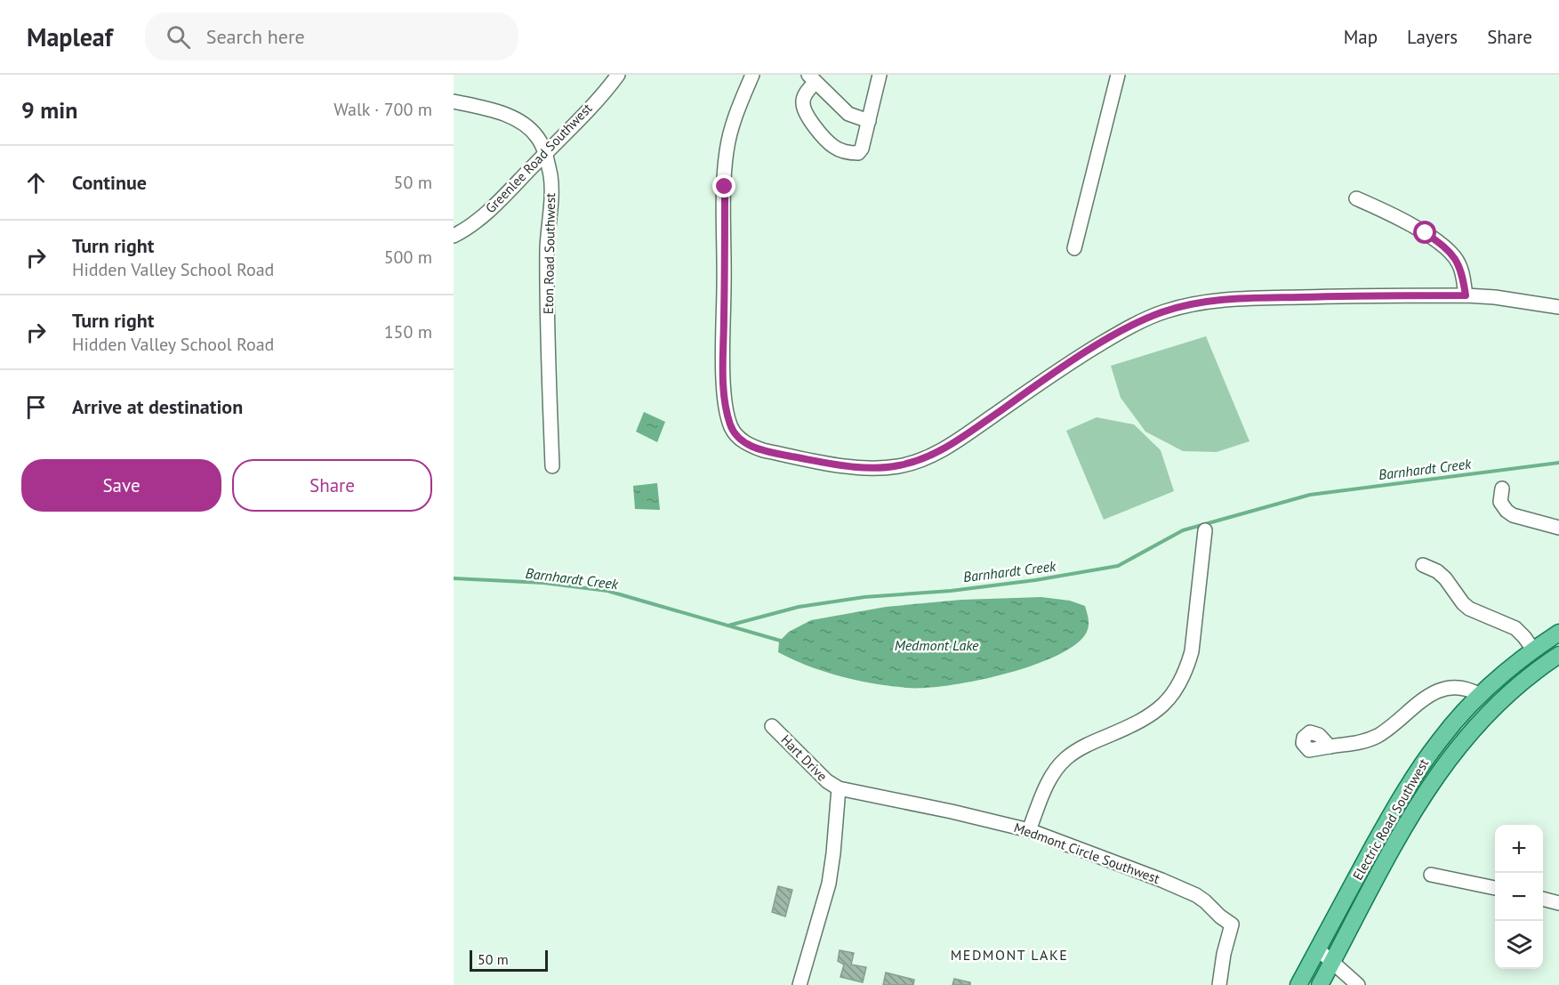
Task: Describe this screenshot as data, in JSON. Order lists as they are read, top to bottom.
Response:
{
  "streets": {
    "main road": ["Electric Road Southwest"],
    "street": [
      "Greenlee Road Southwest",
      "Eton Road Southwest",
      "Hart Drive",
      "Medmont Circle Southwest"
    ]
  },
  "crossings": [
    ["Greenlee Road Southwest", "Eton Road Southwest"],
    ["Hart Drive", "Medmont Circle Southwest"]
  ],
  "districts": ["MEDMONT LAKE"],
  "water": ["Barnhardt Creek", "Medmont Lake"],
  "scale_bar": "50 m",
  "page": {
    "header": "Mapleaf",
    "search": "Search here",
    "nav": ["Map", "Layers", "Share"],
    "heading": ["9 min", "Walk · 700 m"],
    "list": [
      ["Continue", "50 m"],
      ["Turn right", "Hidden Valley School Road", "500 m"],
      ["Turn right", "Hidden Valley School Road", "150 m"],
      "Arrive at destination"
    ],
    "buttons": ["Save", "Share"],
    "map_buttons": ["+", "−"],
    "scale": "50 m"
  }
}
